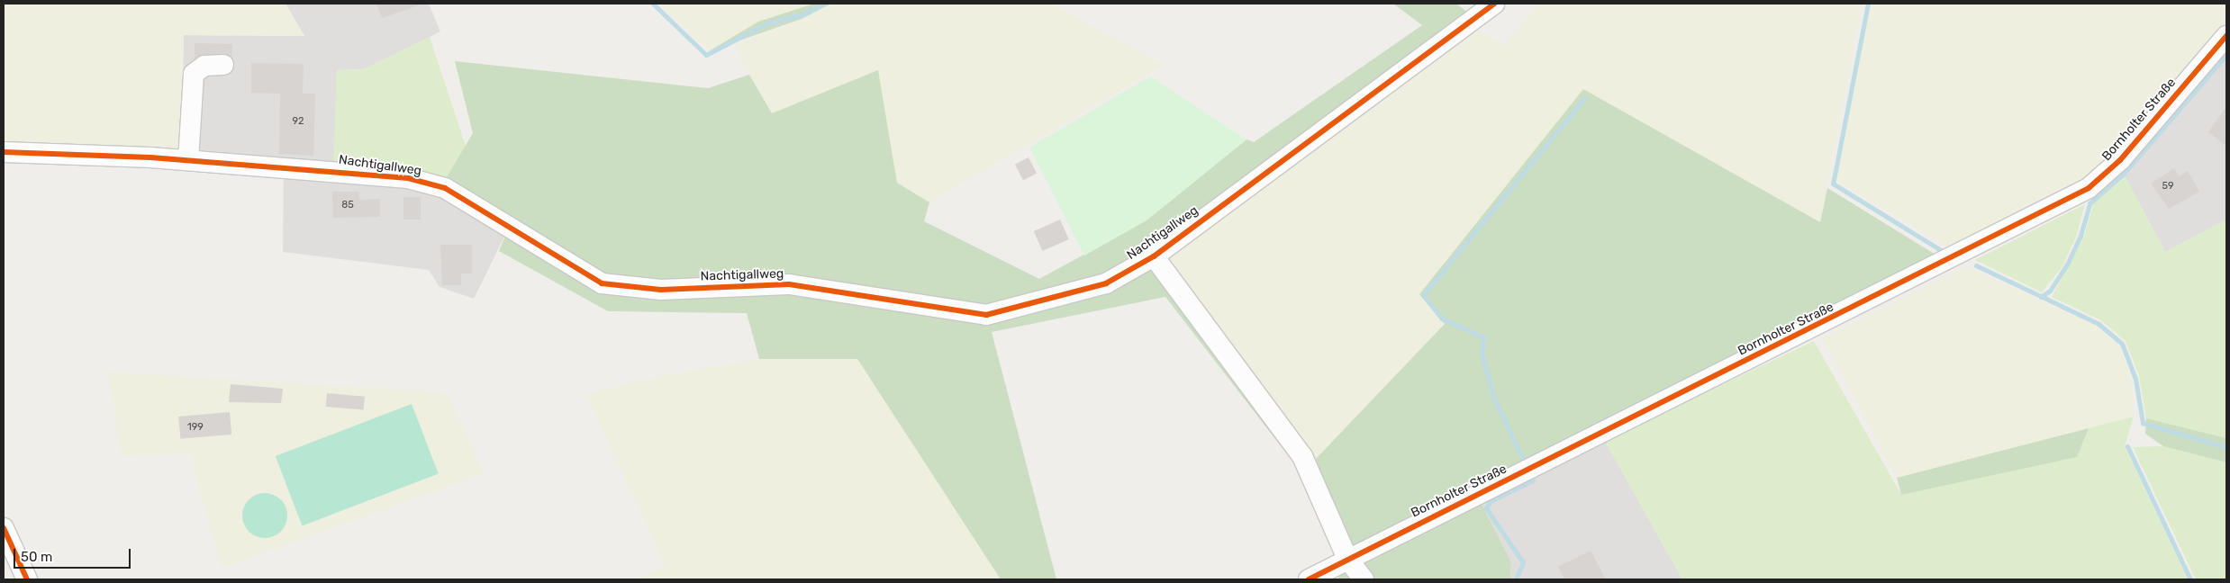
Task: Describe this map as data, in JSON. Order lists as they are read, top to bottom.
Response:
{
  "streets": {
    "street": ["Bornholter Straße", "Nachtigallweg"]
  },
  "house_numbers": [
    "92",
    "59",
    "85",
    "199"
  ],
  "scale_bar": "50 m"
}
